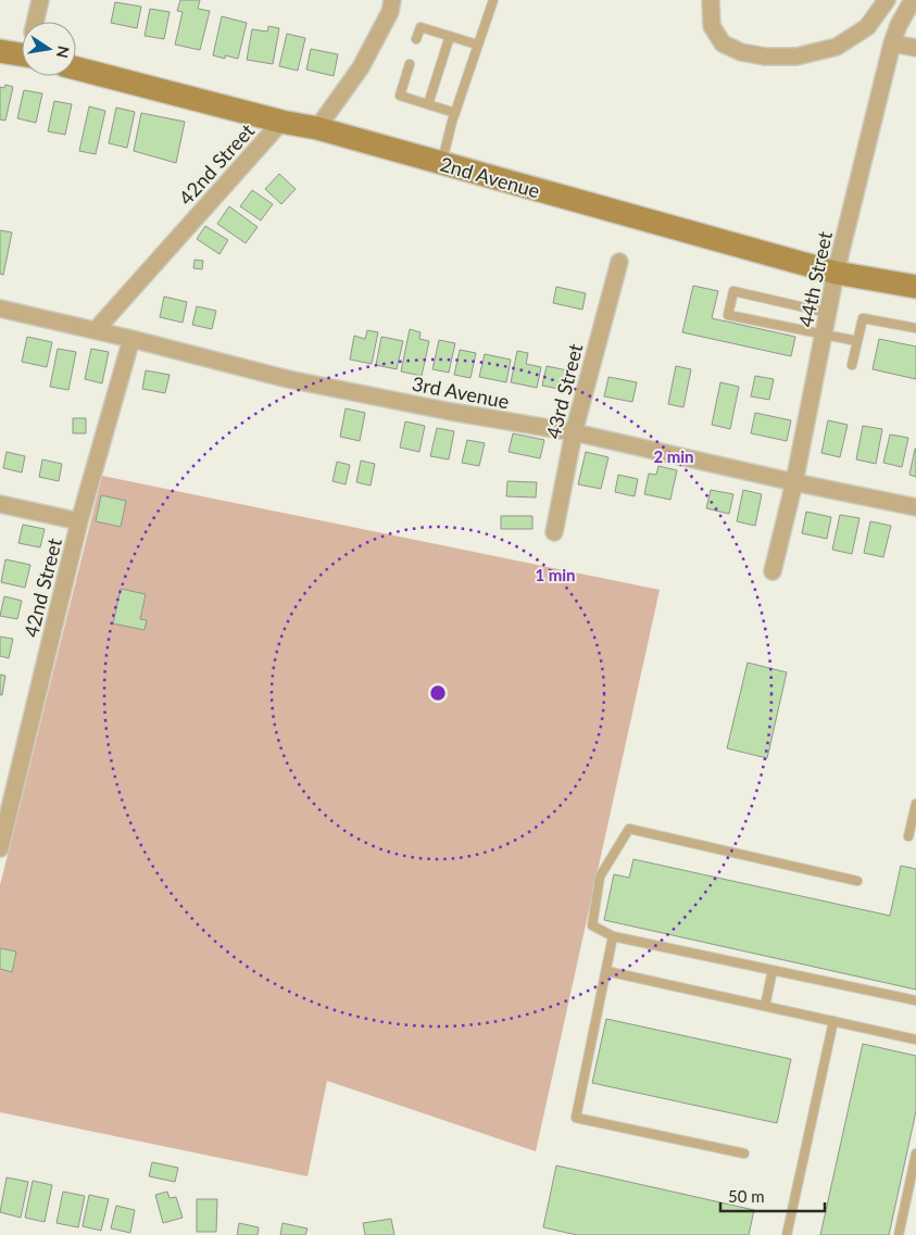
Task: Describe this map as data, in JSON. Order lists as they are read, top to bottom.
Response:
{
  "streets": {
    "main road": ["2nd Avenue"],
    "street": [
      "42nd Street",
      "44th Street",
      "43rd Street",
      "3rd Avenue"
    ]
  },
  "crossings": [
    ["42nd Street", "2nd Avenue"],
    ["42nd Street", "3rd Avenue"],
    ["2nd Avenue", "44th Street"],
    ["44th Street", "3rd Avenue"],
    ["43rd Street", "3rd Avenue"]
  ],
  "scale_bar": "50 m",
  "north": "right",
  "rings": ["2 min", "1 min"]
}
